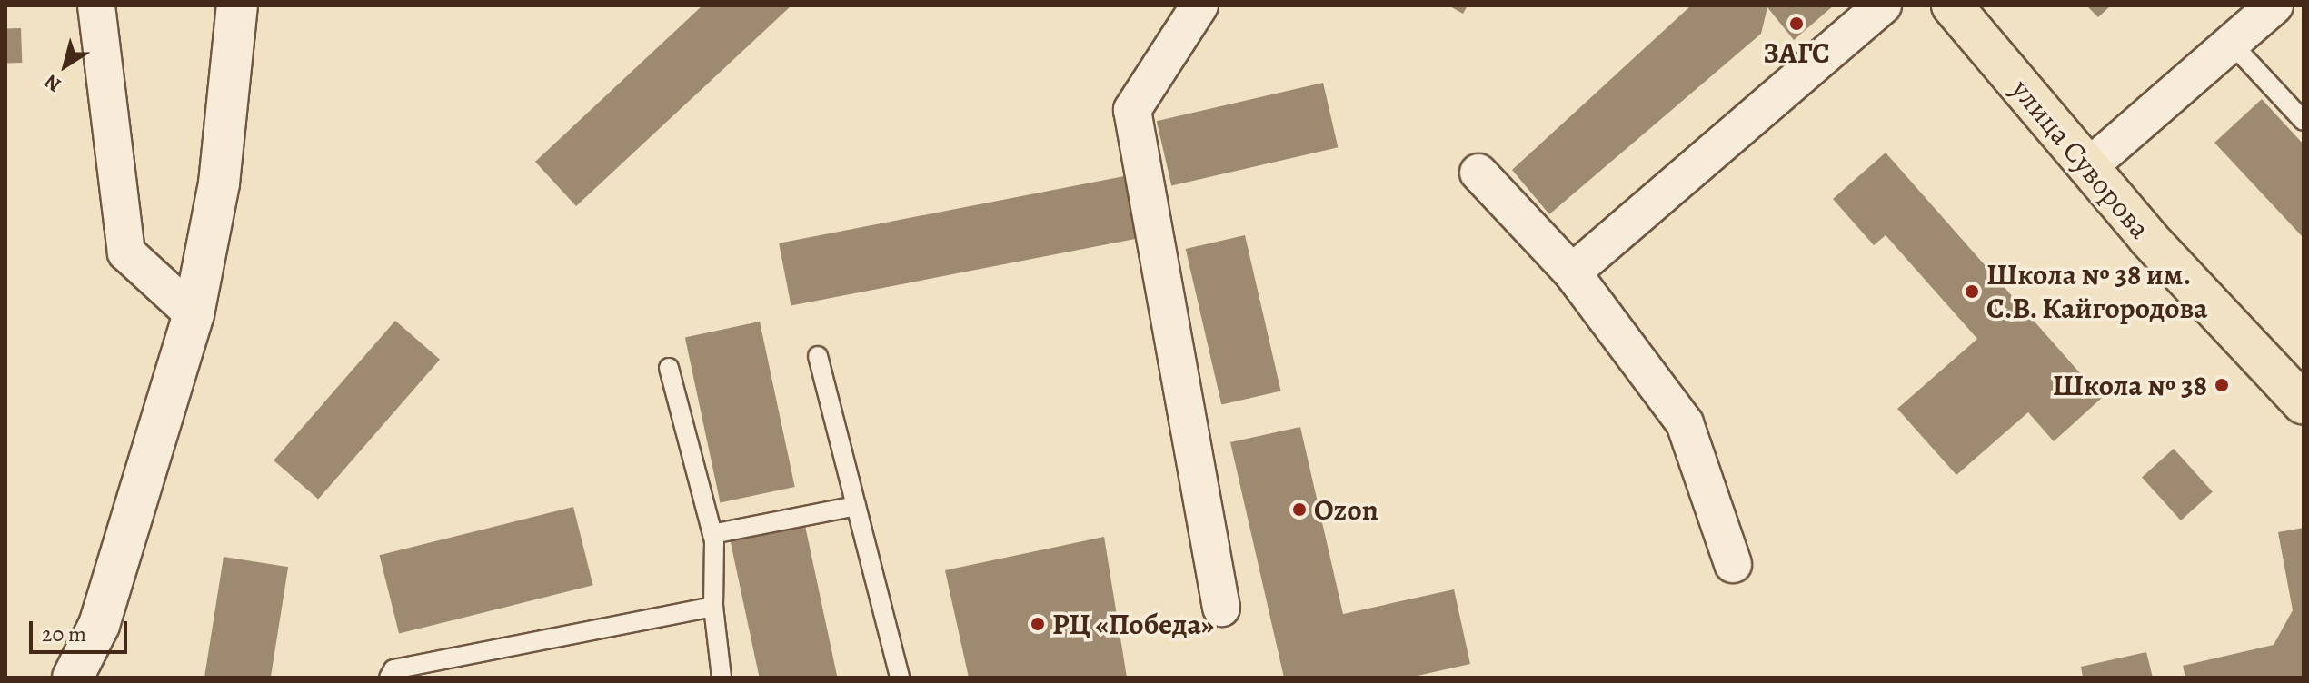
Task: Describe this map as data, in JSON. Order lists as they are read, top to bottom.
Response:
{
  "streets": {
    "main road": ["улица Суворова"]
  },
  "places": [
    "ЗАГС",
    "Школа № 38 им. С.В. Кайгородова",
    "Школа № 38",
    "Ozon",
    "РЦ «Победа»"
  ],
  "scale_bar": "20 m",
  "north": "bottom left"
}
